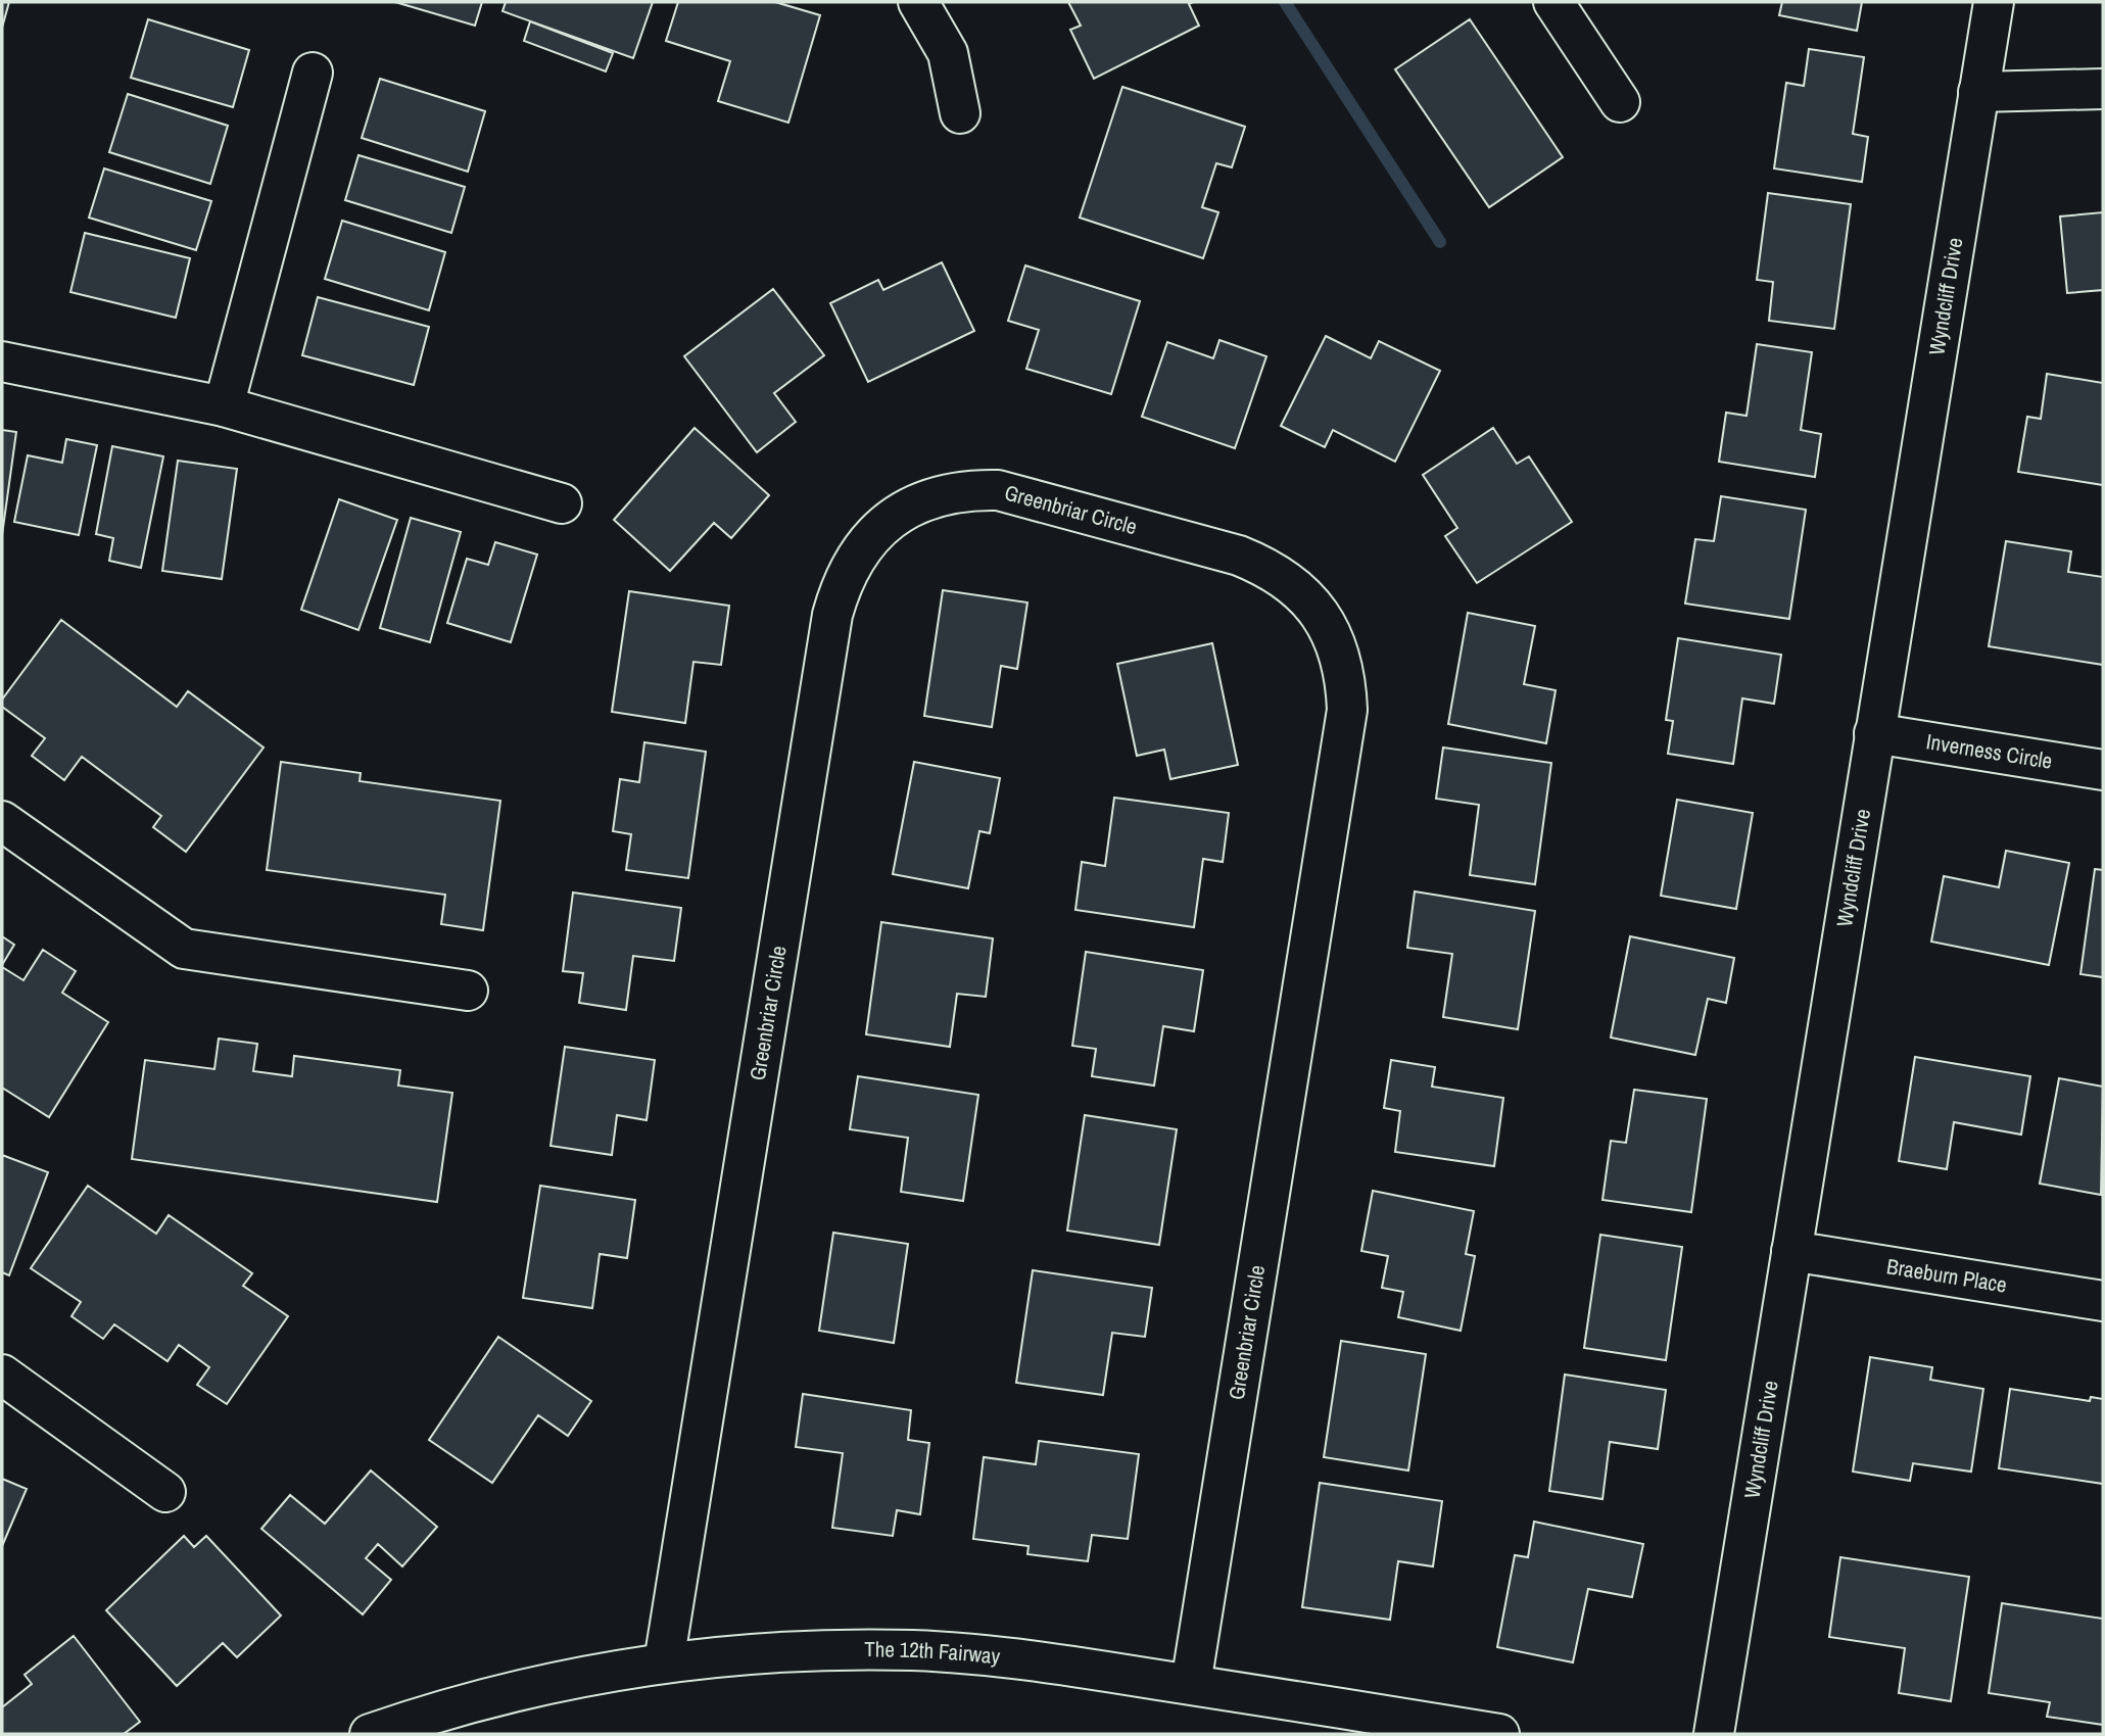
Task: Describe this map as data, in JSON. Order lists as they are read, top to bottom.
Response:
{
  "streets": {
    "street": [
      "Wyndcliff Drive",
      "Greenbriar Circle",
      "Inverness Circle",
      "Braeburn Place",
      "The 12th Fairway"
    ]
  },
  "crossings": [
    ["Wyndcliff Drive", "Inverness Circle"],
    ["Wyndcliff Drive", "Braeburn Place"],
    ["Greenbriar Circle", "The 12th Fairway"]
  ]
}
